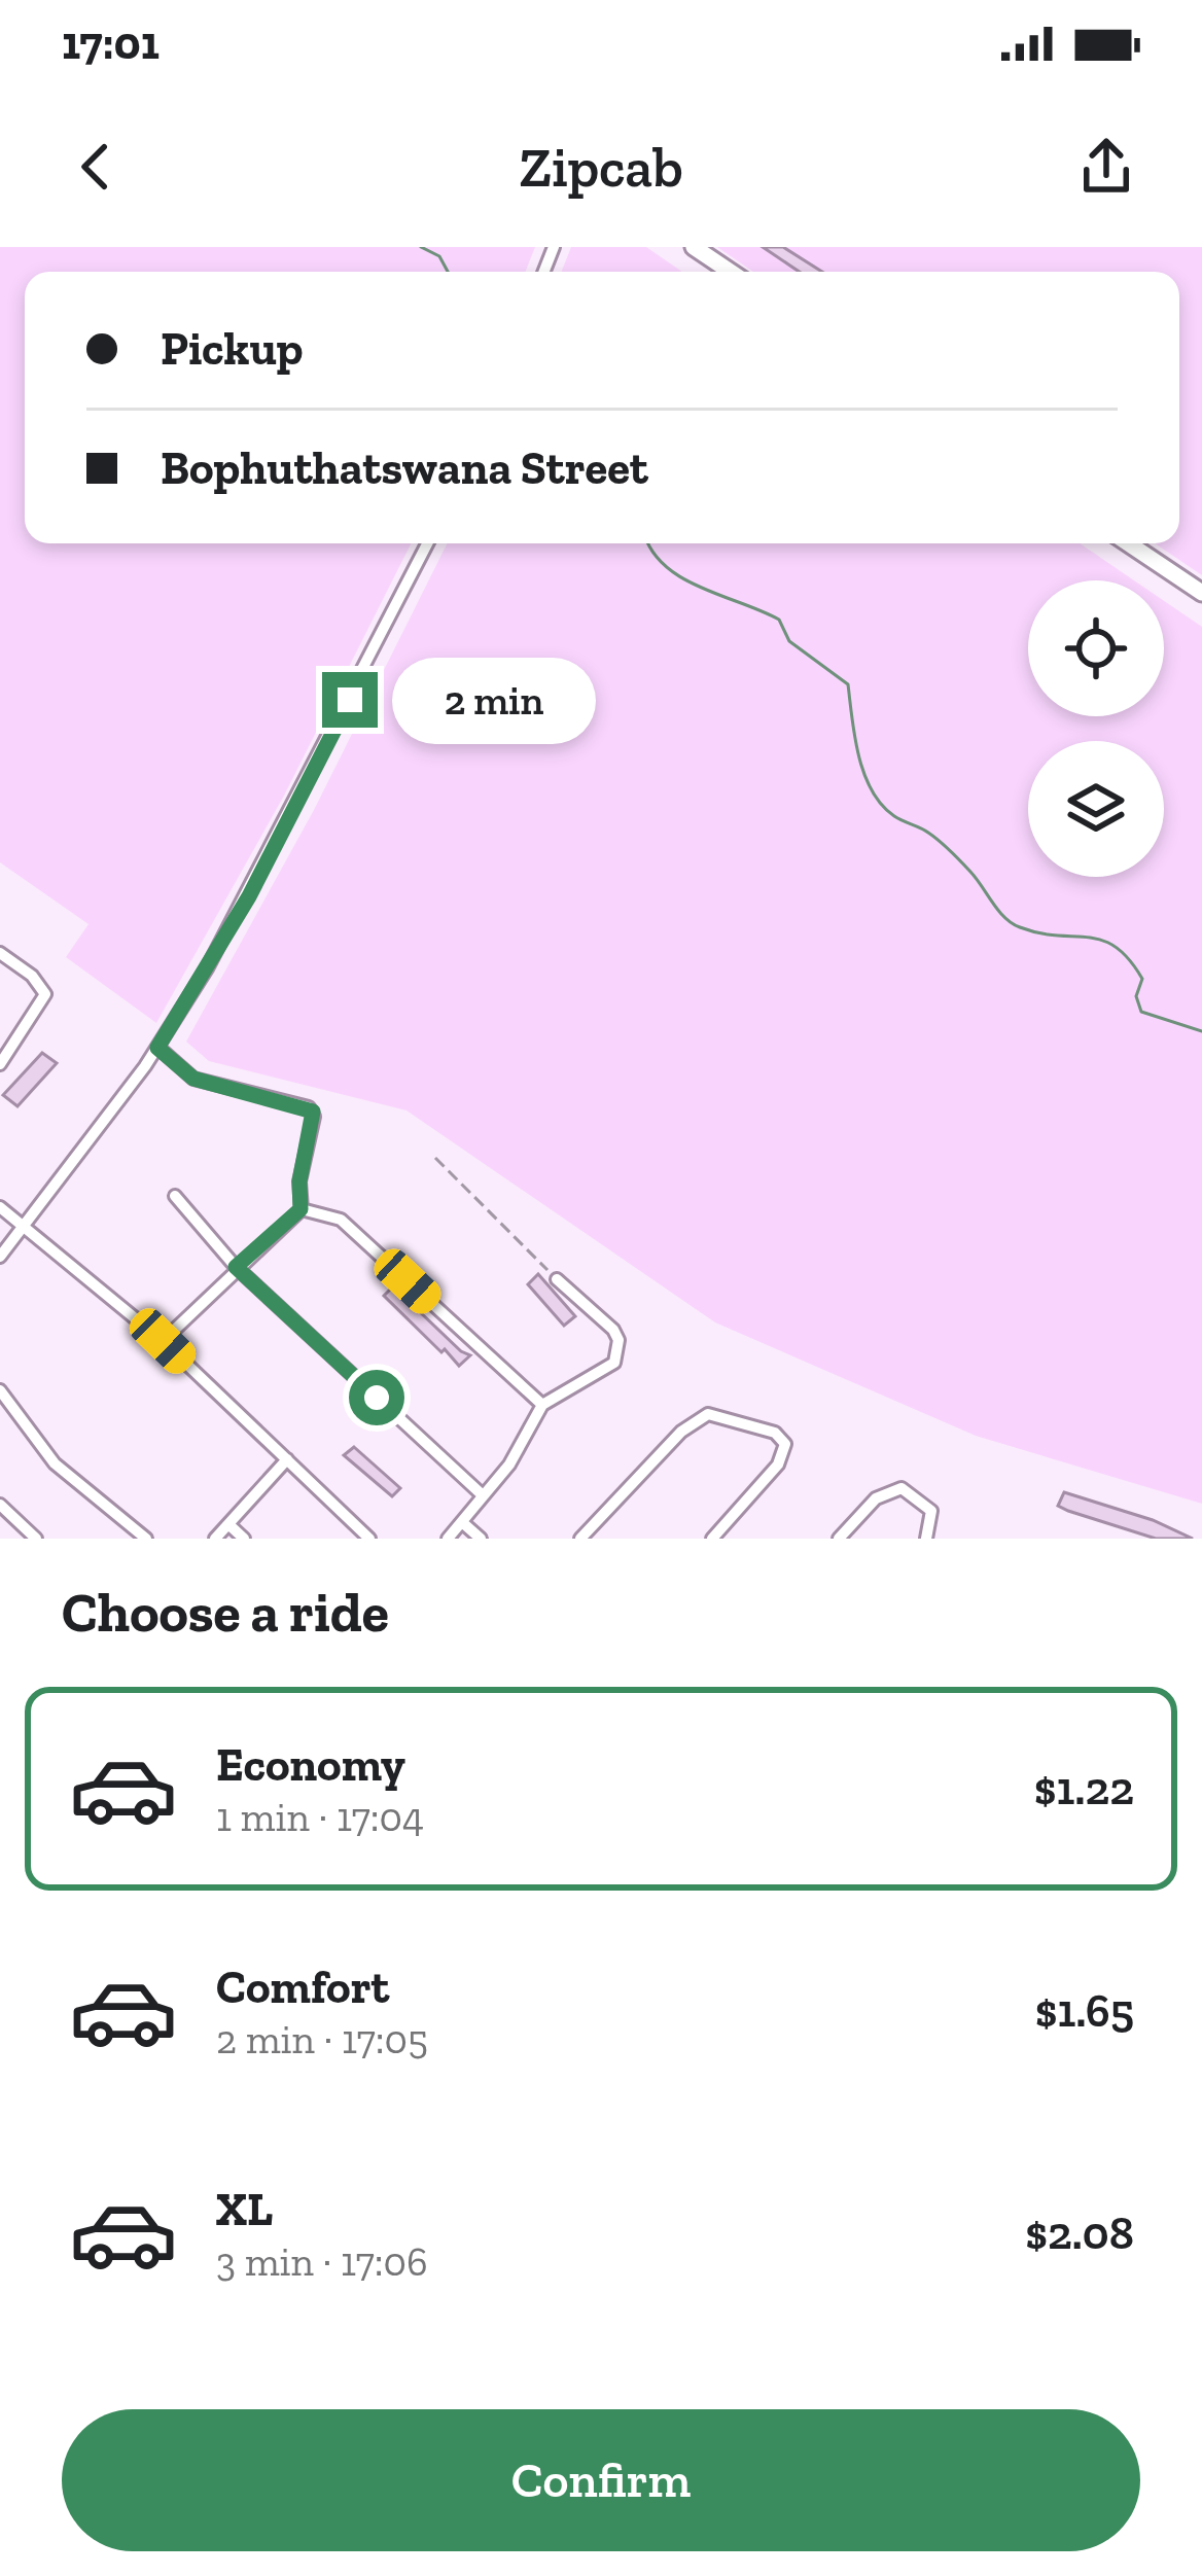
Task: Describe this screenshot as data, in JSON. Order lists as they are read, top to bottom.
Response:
{
  "page": {
    "status": "17:01",
    "header": "Zipcab",
    "banner": ["Pickup", "Bophuthatswana Street"],
    "bubble": "2 min",
    "heading": "Choose a ride",
    "list": [
      {
        "name": "Economy",
        "note": "1 min · 17:04",
        "value": "$1.22"
      },
      {
        "name": "Comfort",
        "note": "2 min · 17:05",
        "value": "$1.65"
      },
      {
        "name": "XL",
        "note": "3 min · 17:06",
        "value": "$2.08"
      }
    ],
    "buttons": "Confirm"
  }
}
